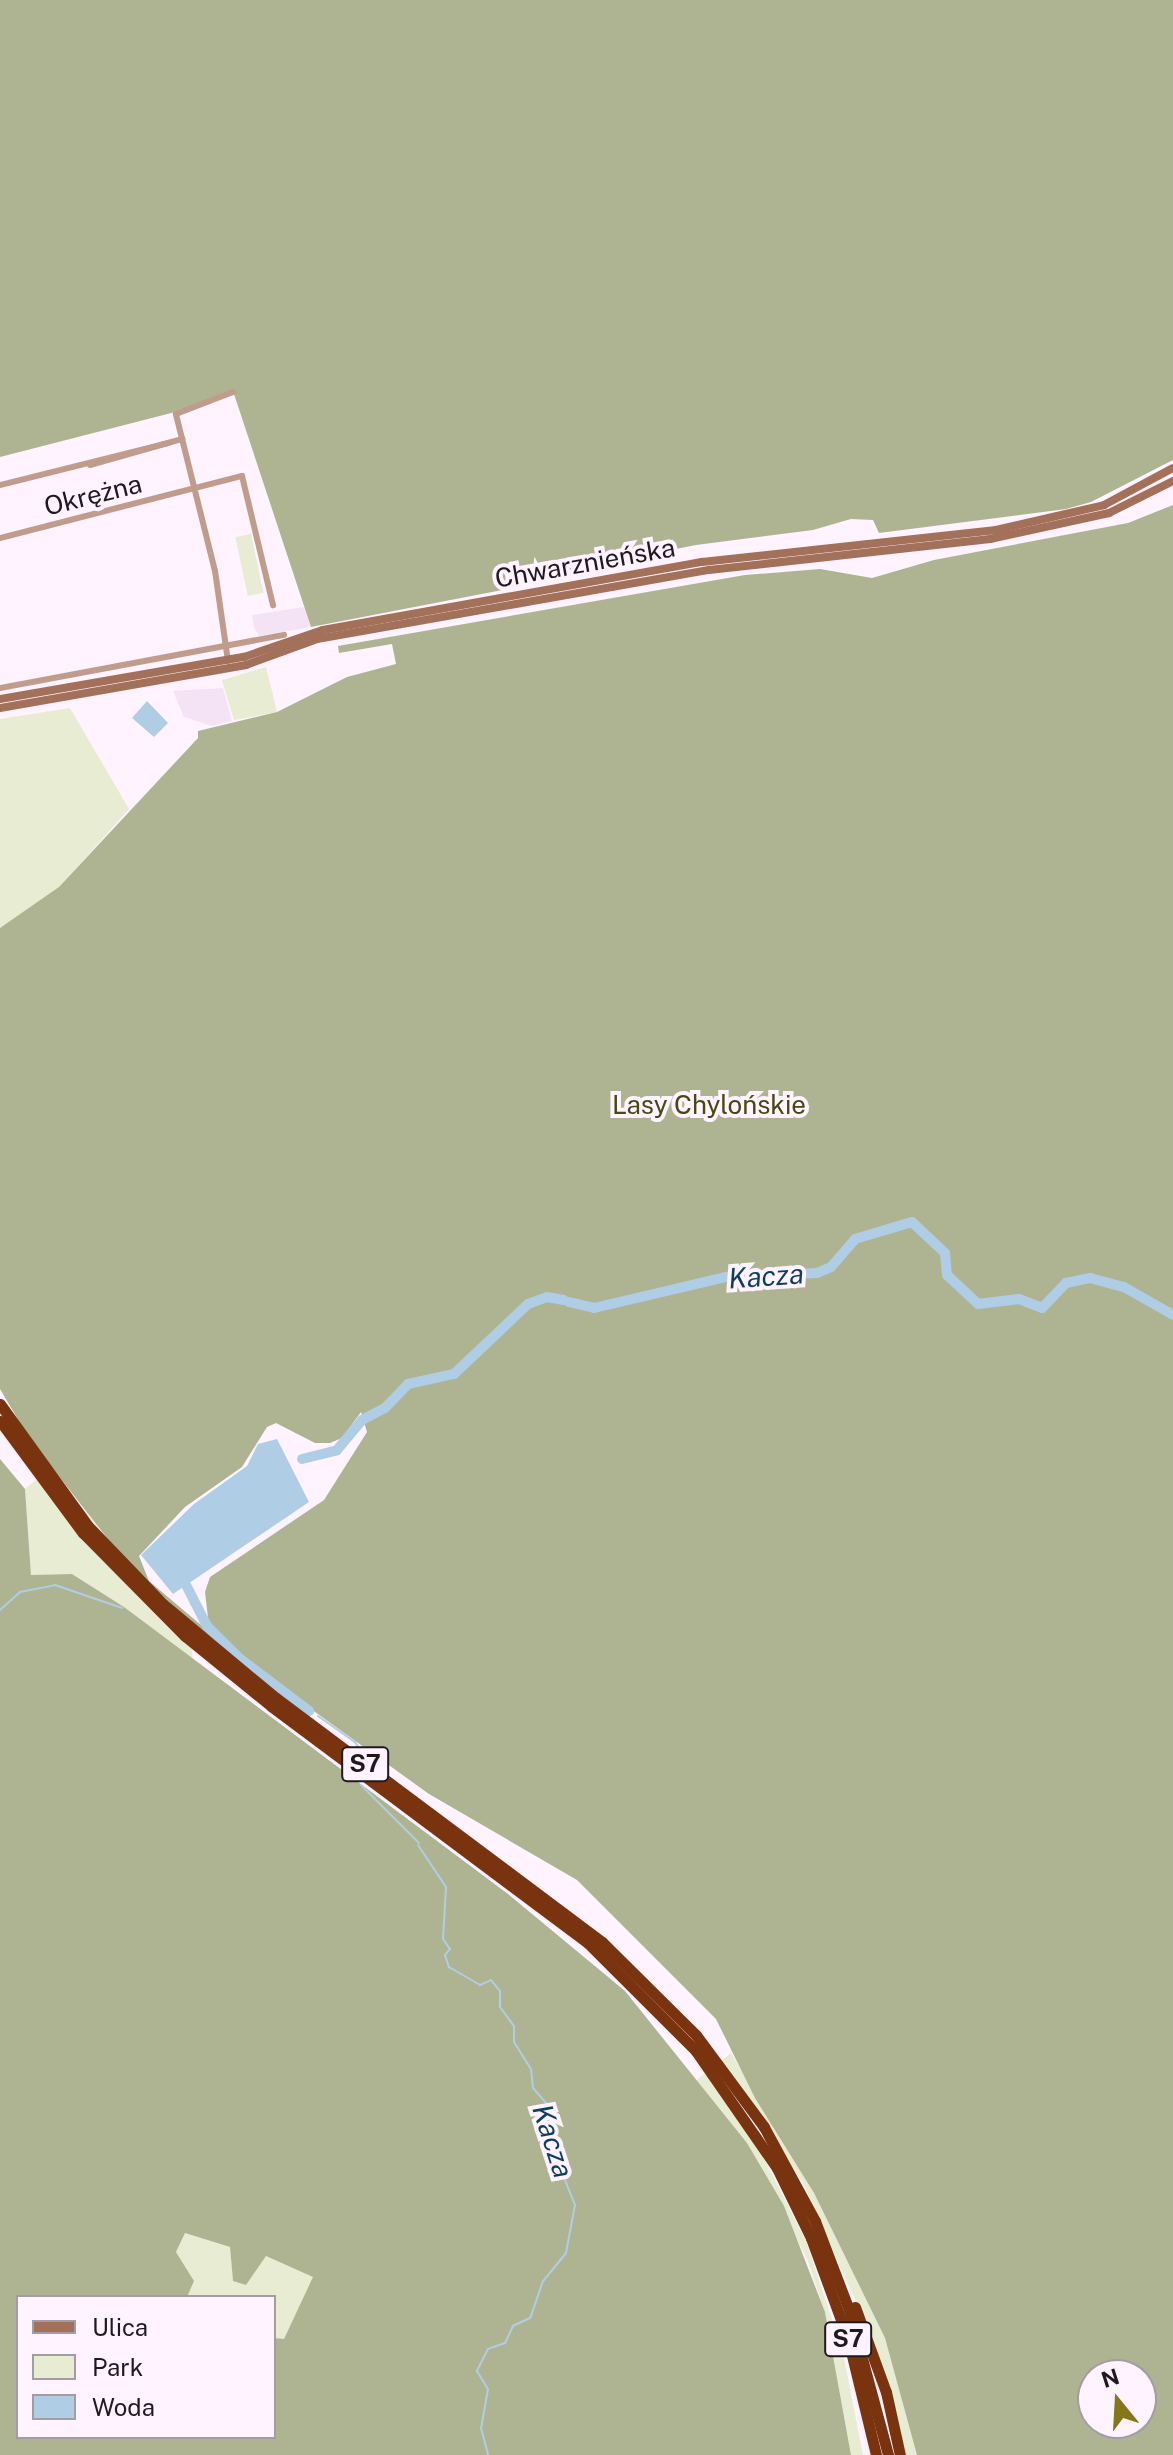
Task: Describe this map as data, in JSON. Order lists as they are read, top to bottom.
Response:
{
  "streets": {
    "highway": ["S7"],
    "main road": ["Chwarznieńska"],
    "street": ["Okrężna"]
  },
  "water": ["Kacza"],
  "parks": ["Lasy Chylońskie"],
  "legend": ["Ulica", "Park", "Woda"],
  "north": "top"
}
